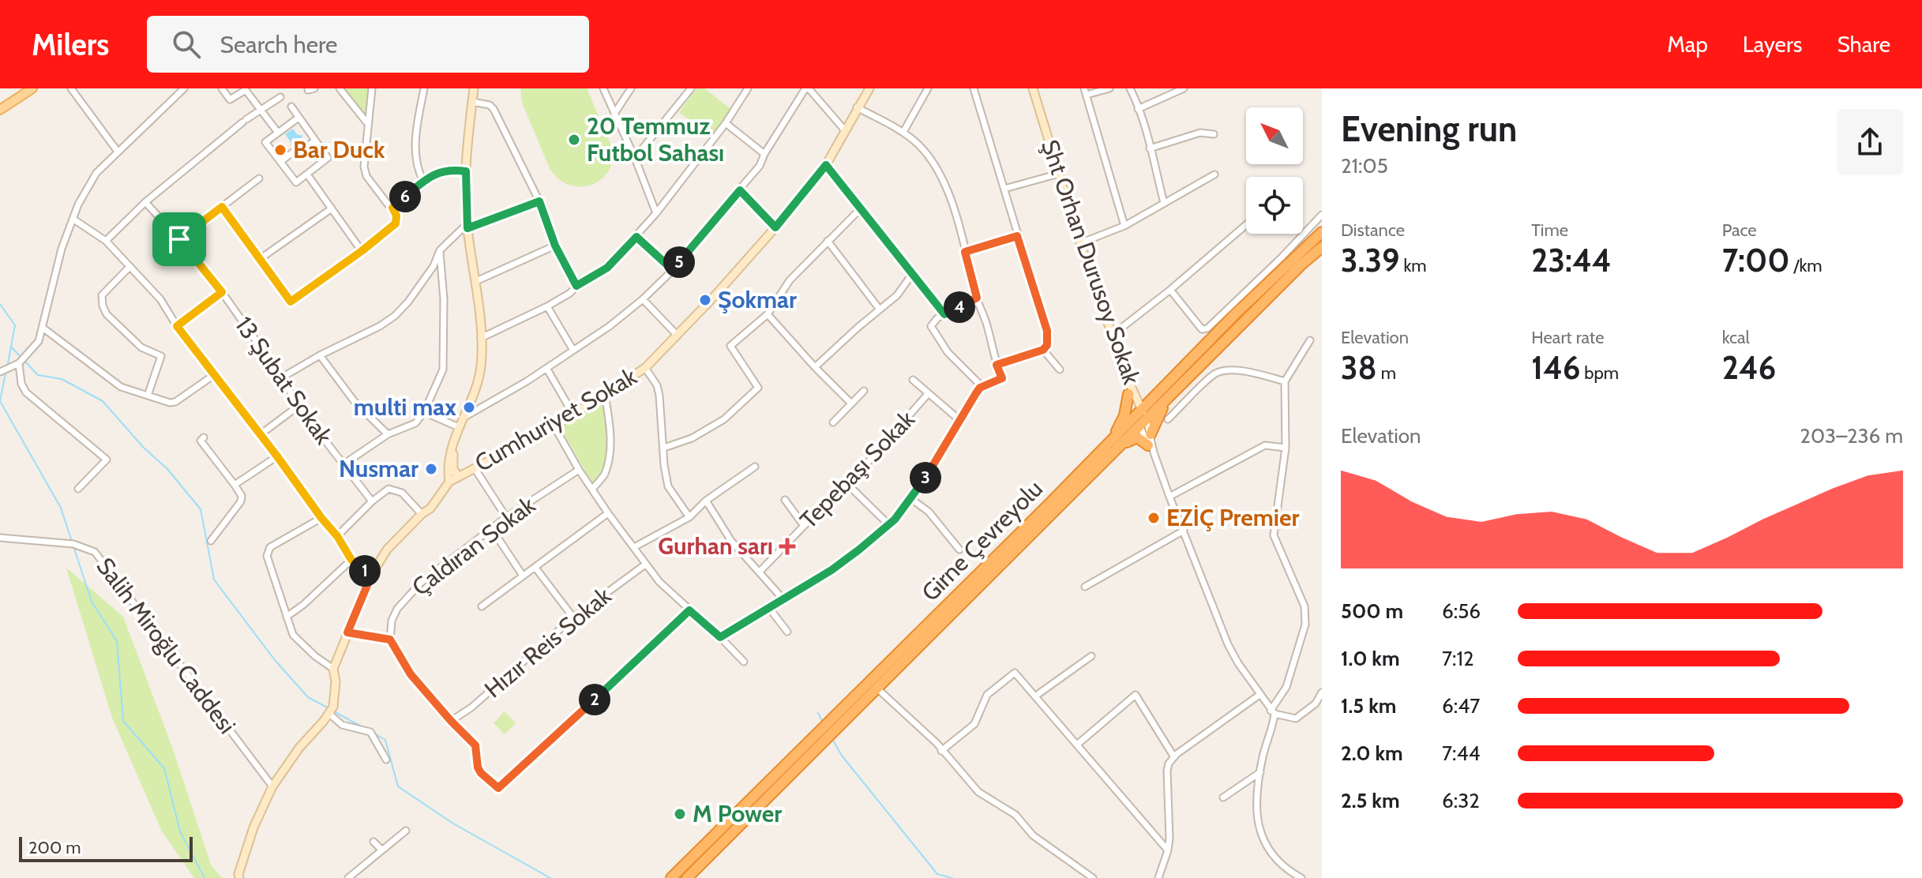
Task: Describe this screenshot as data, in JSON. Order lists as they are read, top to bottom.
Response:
{
  "streets": {
    "highway": ["Girne Çevreyolu"],
    "street": [
      "Şht Orhan Durusoy Sokak",
      "13 Şubat Sokak",
      "Cumhuriyet Sokak",
      "Tepebaşı Sokak",
      "Çaldıran Sokak",
      "Hızır Reis Sokak",
      "Salih Miroğlu Caddesi"
    ]
  },
  "crossings": [
    ["Şht Orhan Durusoy Sokak", "Girne Çevreyolu"]
  ],
  "places": {
    "other": [
      "20 Temmuz Futbol Sahası",
      "Bar Duck",
      "Şokmar",
      "multi max",
      "Nusmar",
      "EZİÇ Premier",
      "M Power"
    ],
    "health": ["Gurhan sarı"]
  },
  "scale_bar": "200 m",
  "north": "top left",
  "page": {
    "header": "Milers",
    "search": "Search here",
    "nav": ["Map", "Layers", "Share"],
    "heading": ["Evening run", "21:05"],
    "pins": [
      "6",
      "5",
      "4",
      "3",
      "1",
      "2"
    ],
    "stats": [
      ["Distance", "3.39 km"],
      ["Time", "23:44"],
      ["Pace", "7:00 /km"],
      ["Elevation", "38 m"],
      ["Heart rate", "146 bpm"],
      ["kcal", "246"]
    ],
    "chart": ["Elevation", "203–236 m"],
    "list": [
      {
        "name": "500 m",
        "note": "6:56"
      },
      {
        "name": "1.0 km",
        "note": "7:12"
      },
      {
        "name": "1.5 km",
        "note": "6:47"
      },
      {
        "name": "2.0 km",
        "note": "7:44"
      },
      {
        "name": "2.5 km",
        "note": "6:32"
      }
    ],
    "scale": "200 m"
  }
}
